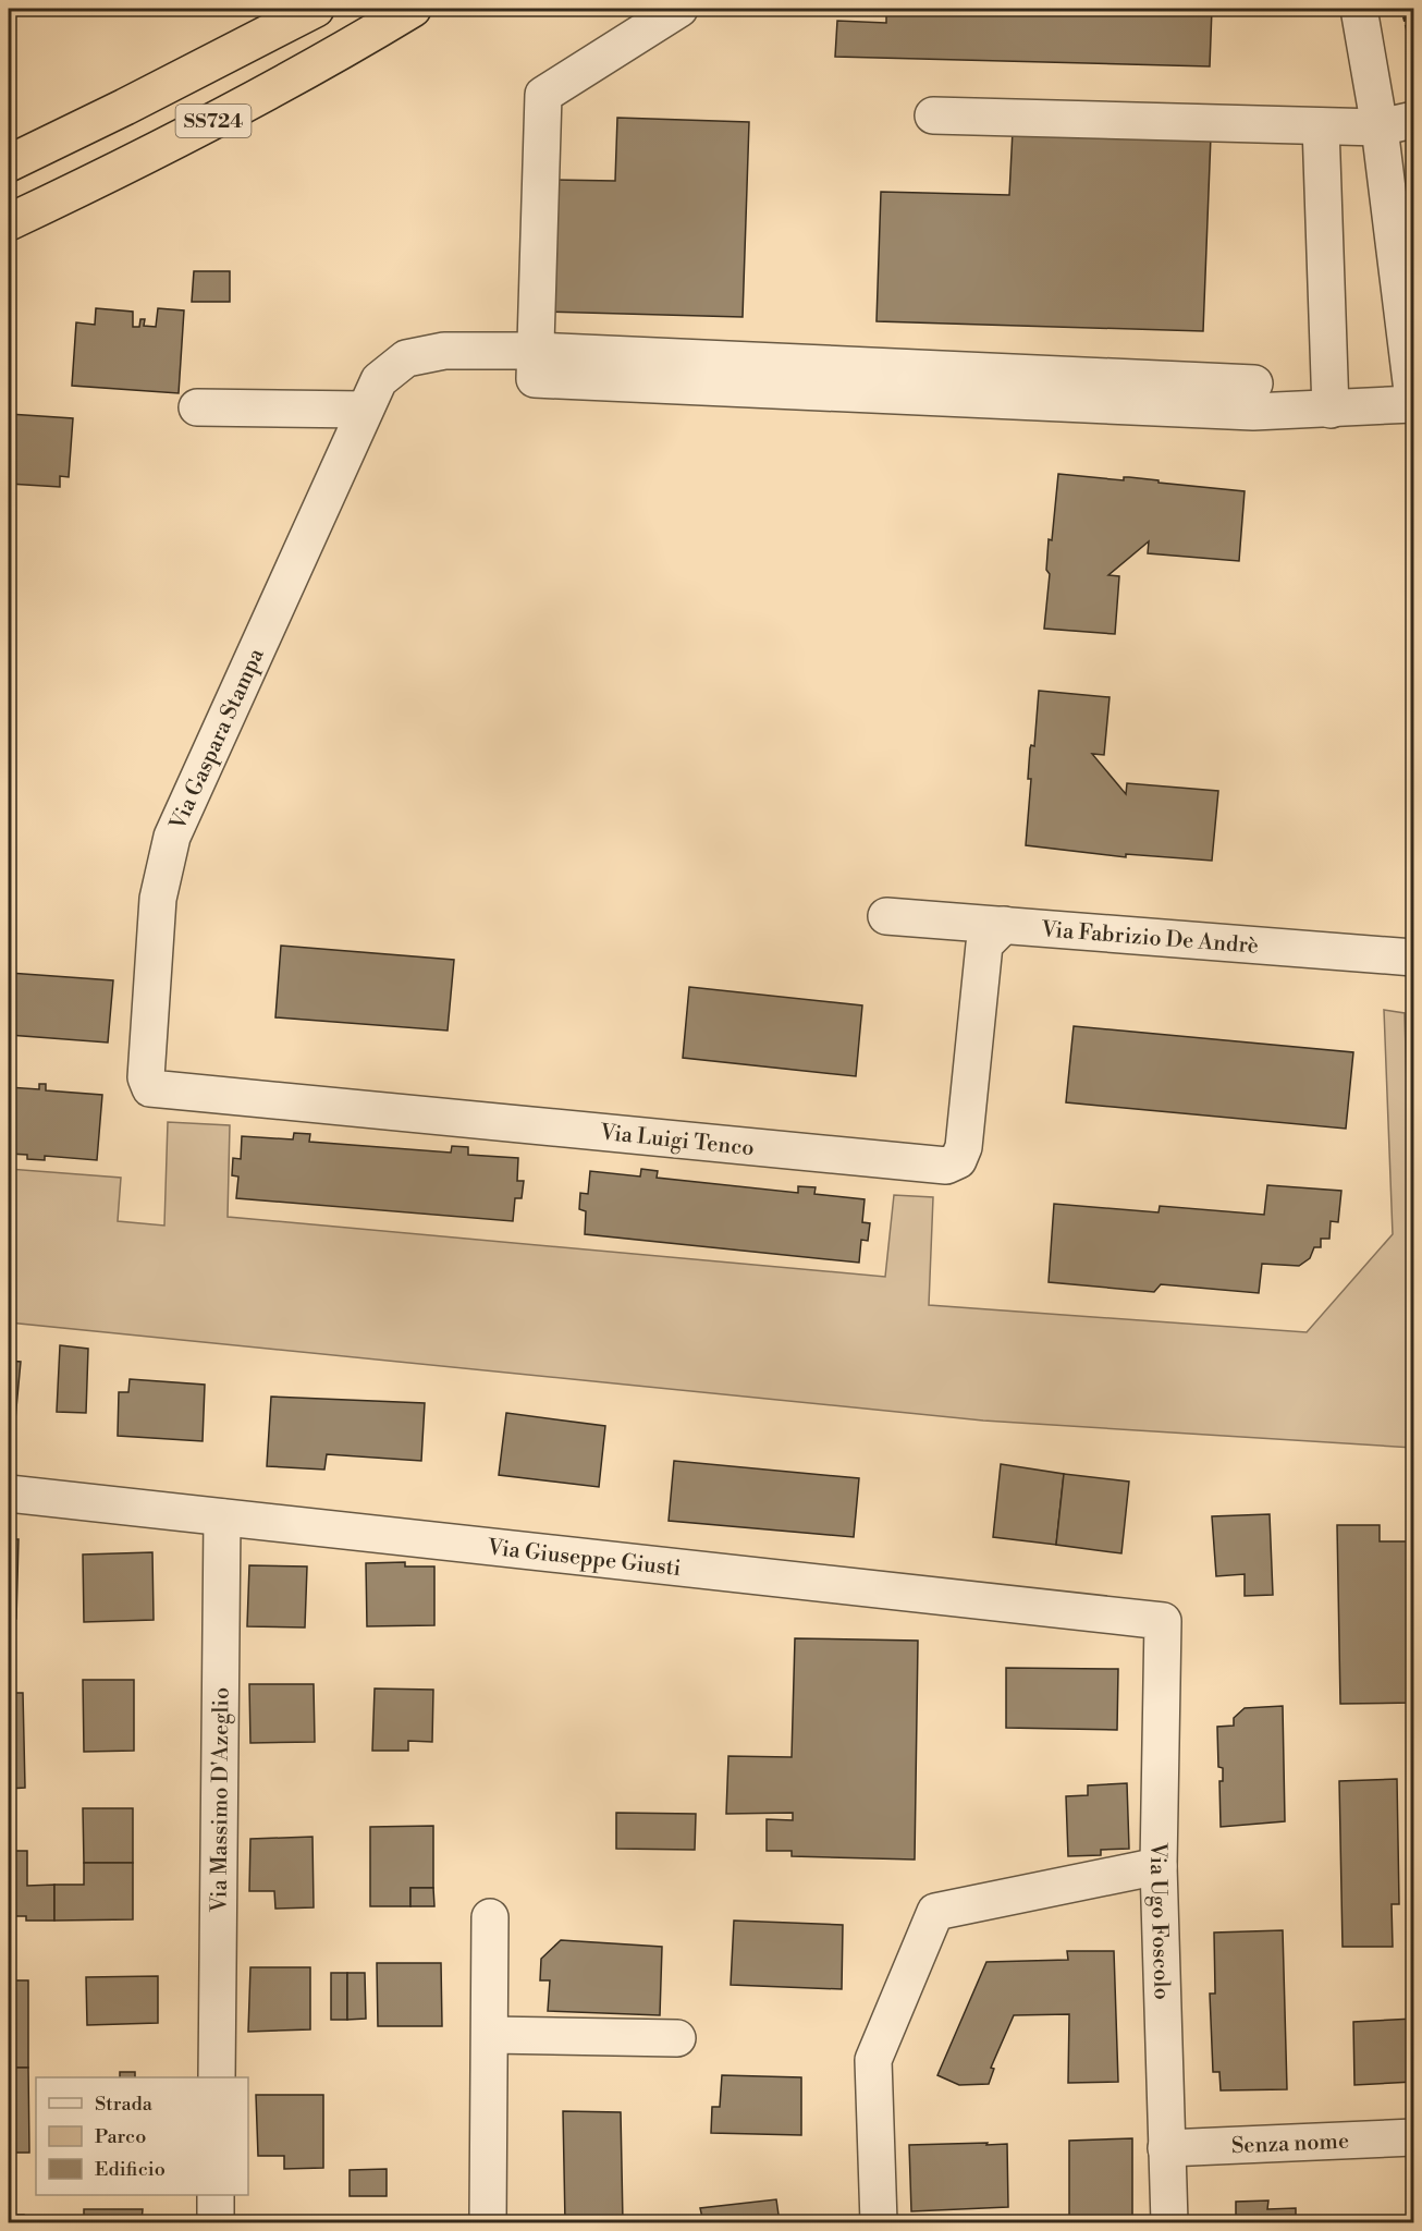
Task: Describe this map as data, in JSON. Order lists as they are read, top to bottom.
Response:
{
  "streets": {
    "highway": ["SS724"],
    "street": [
      "Via Gaspara Stampa",
      "Via Fabrizio De Andrè",
      "Via Luigi Tenco",
      "Via Giuseppe Giusti",
      "Via Massimo D'Azeglio",
      "Via Ugo Foscolo",
      "Senza nome"
    ]
  },
  "crossings": [
    ["Via Gaspara Stampa", "Via Luigi Tenco"],
    ["Via Fabrizio De Andrè", "Via Luigi Tenco"],
    ["Via Giuseppe Giusti", "Via Massimo D'Azeglio"],
    ["Via Giuseppe Giusti", "Via Ugo Foscolo"],
    ["Via Ugo Foscolo", "Senza nome"]
  ],
  "legend": ["Strada", "Parco", "Edificio"]
}
